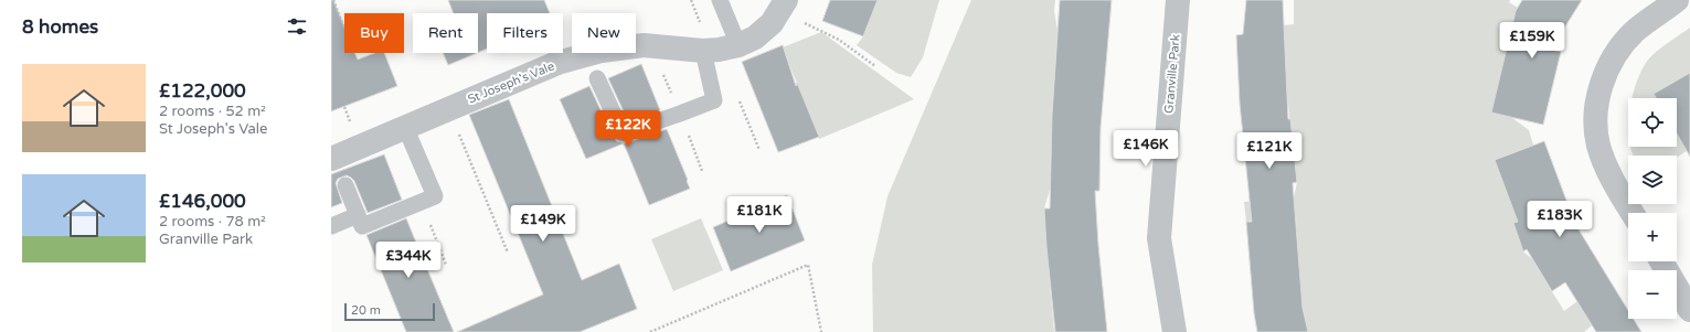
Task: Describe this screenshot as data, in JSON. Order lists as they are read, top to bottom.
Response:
{
  "streets": {
    "street": ["Granville Park", "St Joseph's Vale"]
  },
  "scale_bar": "20 m",
  "page": {
    "heading": "8 homes",
    "chip": [
      "Buy",
      "Rent",
      "Filters",
      "New"
    ],
    "price": [
      "£159K",
      "£122K",
      "£146K",
      "£121K",
      "£181K",
      "£183K",
      "£149K",
      "£344K"
    ],
    "list": [
      {
        "name": "£122,000",
        "note": "2 rooms · 52 m² · St Joseph's Vale"
      },
      {
        "name": "£146,000",
        "note": "2 rooms · 78 m² · Granville Park"
      }
    ],
    "map_buttons": ["+", "−"],
    "scale": "20 m"
  }
}
